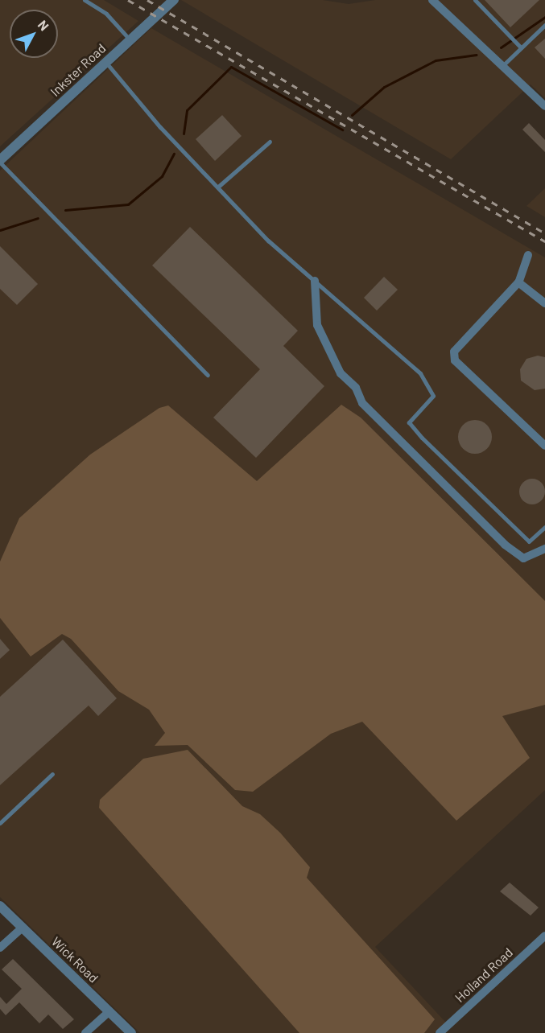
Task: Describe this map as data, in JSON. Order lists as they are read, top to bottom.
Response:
{
  "streets": {
    "street": ["Inkster Road", "Wick Road", "Holland Road"]
  },
  "north": "top right"
}
